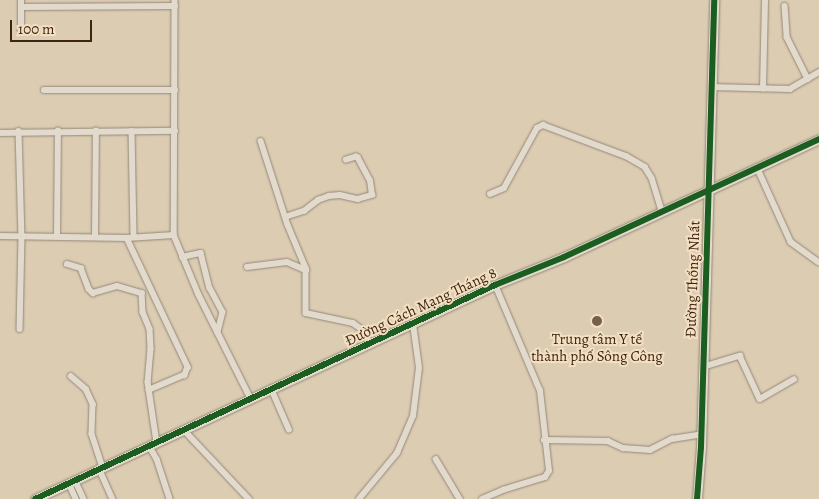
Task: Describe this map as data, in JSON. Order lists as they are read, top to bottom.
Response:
{
  "streets": {
    "street": ["Đường Thống Nhất", "Đường Cách Mạng Tháng 8"]
  },
  "crossings": [
    ["Đường Thống Nhất", "Đường Cách Mạng Tháng 8"]
  ],
  "places": ["Trung tâm Y tế thành phố Sông Công"],
  "scale_bar": "100 m"
}
